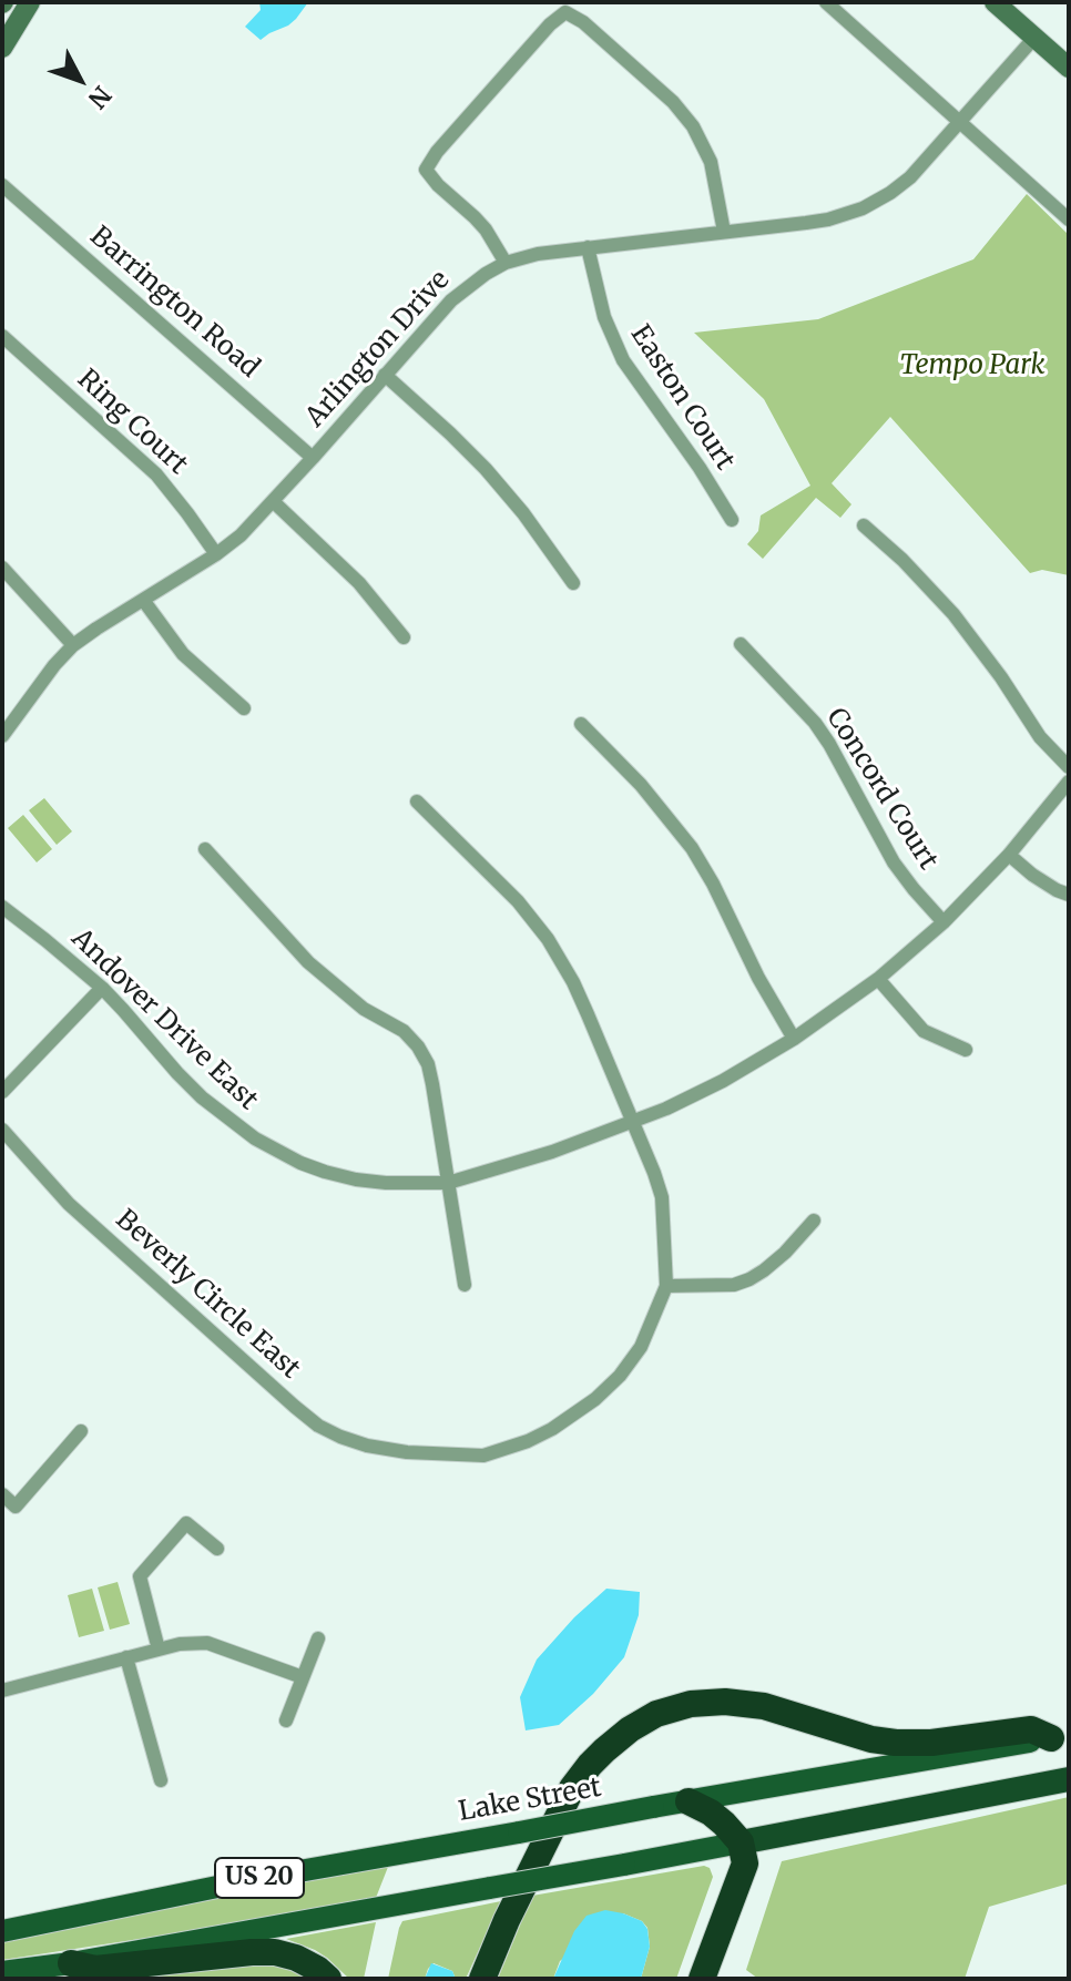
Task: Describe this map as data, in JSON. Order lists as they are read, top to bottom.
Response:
{
  "streets": {
    "highway": ["US 20"],
    "main road": ["Lake Street"],
    "street": [
      "Barrington Road",
      "Arlington Drive",
      "Easton Court",
      "Ring Court",
      "Concord Court",
      "Andover Drive East",
      "Beverly Circle East"
    ]
  },
  "crossings": [
    ["Barrington Road", "Arlington Drive"],
    ["Arlington Drive", "Easton Court"],
    ["Arlington Drive", "Ring Court"],
    ["Concord Court", "Andover Drive East"]
  ],
  "parks": ["Tempo Park"],
  "north": "bottom right"
}
